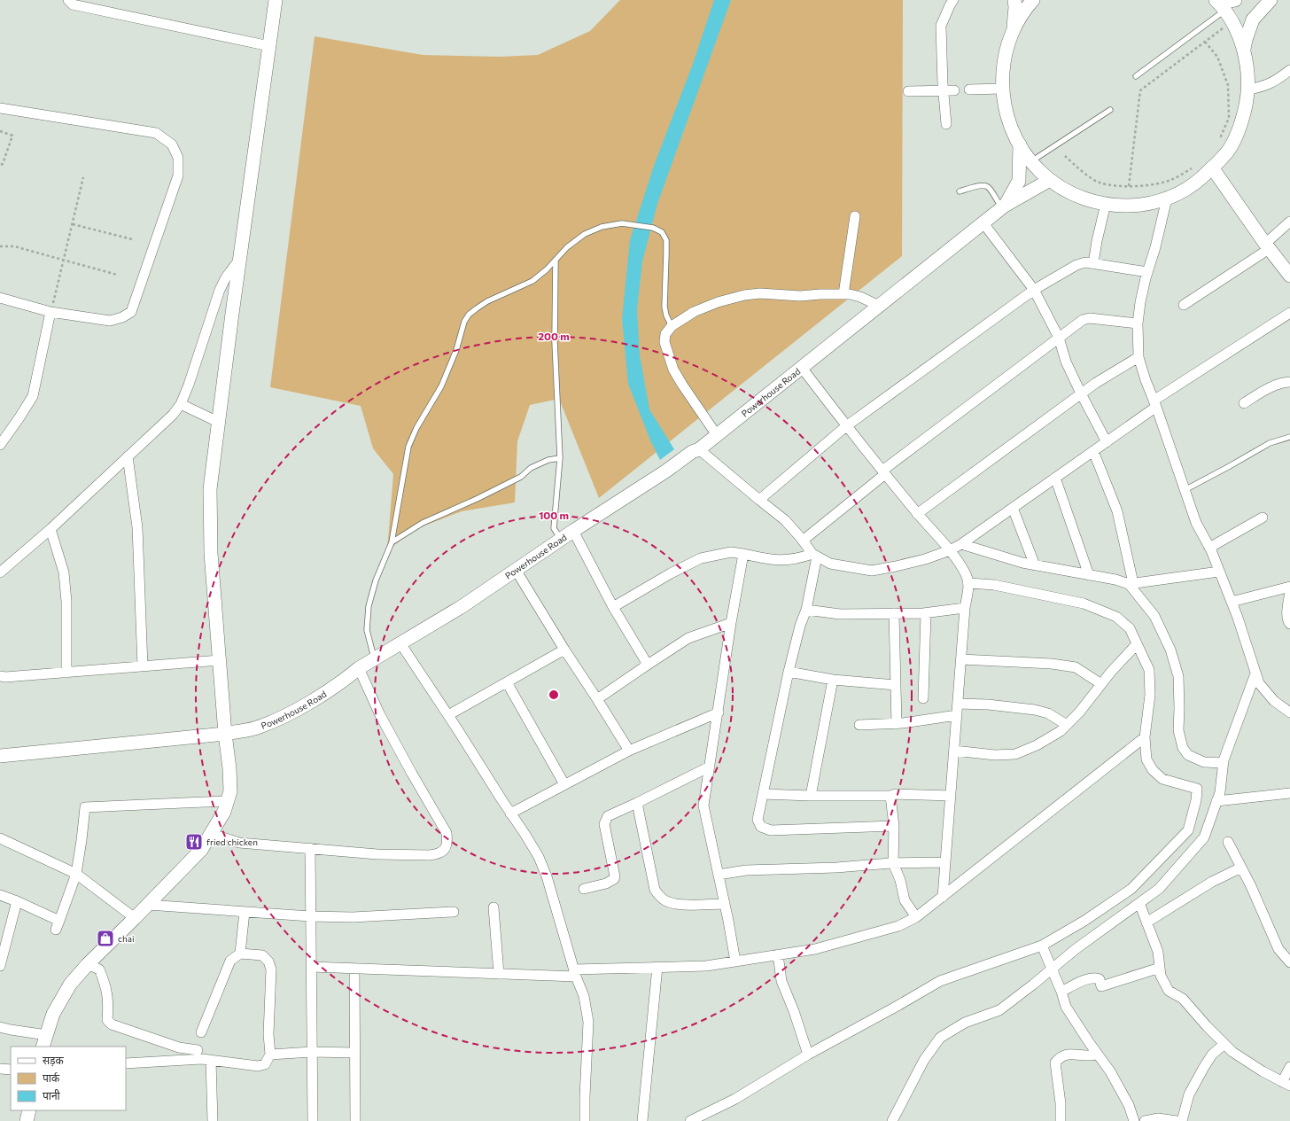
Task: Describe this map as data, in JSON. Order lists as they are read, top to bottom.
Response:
{
  "streets": {
    "main road": ["Powerhouse Road"]
  },
  "places": {
    "restaurant": ["fried chicken"],
    "shop": ["chai"]
  },
  "legend": ["सड़क", "पार्क", "पानी"],
  "rings": ["200 m", "100 m"]
}
